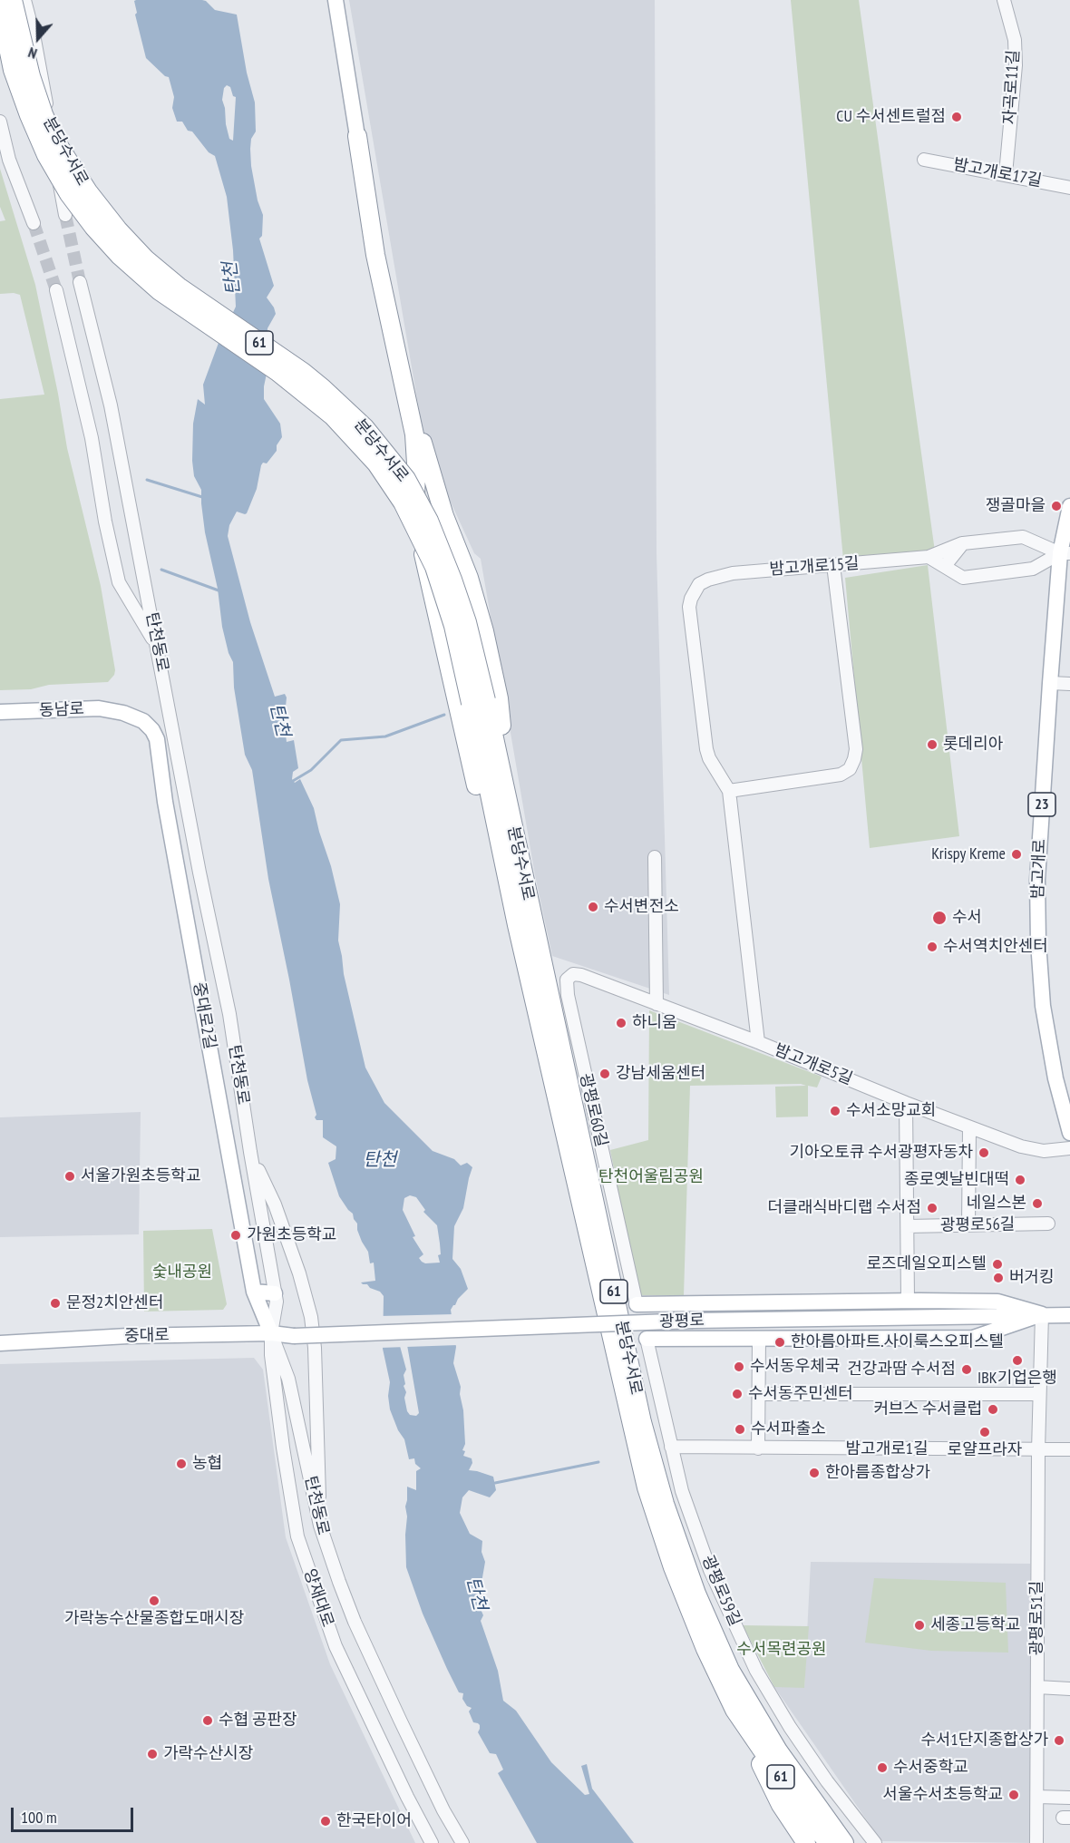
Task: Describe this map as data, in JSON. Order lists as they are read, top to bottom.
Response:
{
  "streets": {
    "highway": ["분당수서로", "61"],
    "main road": [
      "동남로",
      "23",
      "밤고개로",
      "중대로2길",
      "광평로",
      "중대로"
    ],
    "street": [
      "자곡로11길",
      "밤고개로17길",
      "밤고개로15길",
      "탄천동로",
      "밤고개로5길",
      "광평로60길",
      "광평로56길",
      "밤고개로1길",
      "광평로59길",
      "양재대로",
      "광평로51길"
    ]
  },
  "crossings": [
    ["자곡로11길", "밤고개로17길"],
    ["탄천동로", "중대로2길"],
    ["탄천동로", "중대로"],
    ["탄천동로", "양재대로"],
    ["동남로", "중대로2길"],
    ["중대로2길", "중대로"],
    ["중대로2길", "양재대로"],
    ["밤고개로5길", "광평로60길"],
    ["광평로", "중대로"],
    ["광평로", "광평로51길"],
    ["중대로", "양재대로"],
    ["밤고개로1길", "광평로59길"],
    ["밤고개로1길", "광평로51길"]
  ],
  "water": ["탄천"],
  "parks": ["탄천어울림공원", "숯내공원", "수서목련공원"],
  "places": [
    "CU 수서센트럴점",
    "쟁골마을",
    "롯데리아",
    "Krispy Kreme",
    "수서변전소",
    "수서",
    "수서역치안센터",
    "하니움",
    "강남세움센터",
    "수서소망교회",
    "기아오토큐 수서광평자동차",
    "서울가원초등학교",
    "종로옛날빈대떡",
    "네일스본",
    "더클래식바디랩 수서점",
    "가원초등학교",
    "로즈데일오피스텔",
    "버거킹",
    "문정2치안센터",
    "한아름아파트.사이룩스오피스텔",
    "IBK기업은행",
    "수서동우체국",
    "건강과땀 수서점",
    "수서동주민센터",
    "커브스 수서클럽",
    "수서파출소",
    "로얄프라자",
    "농협",
    "한아름종합상가",
    "가락농수산물종합도매시장",
    "세종고등학교",
    "수협 공판장",
    "수서1단지종합상가",
    "가락수산시장",
    "수서중학교",
    "서울수서초등학교",
    "한국타이어"
  ],
  "scale_bar": "100 m",
  "north": "bottom"
}
